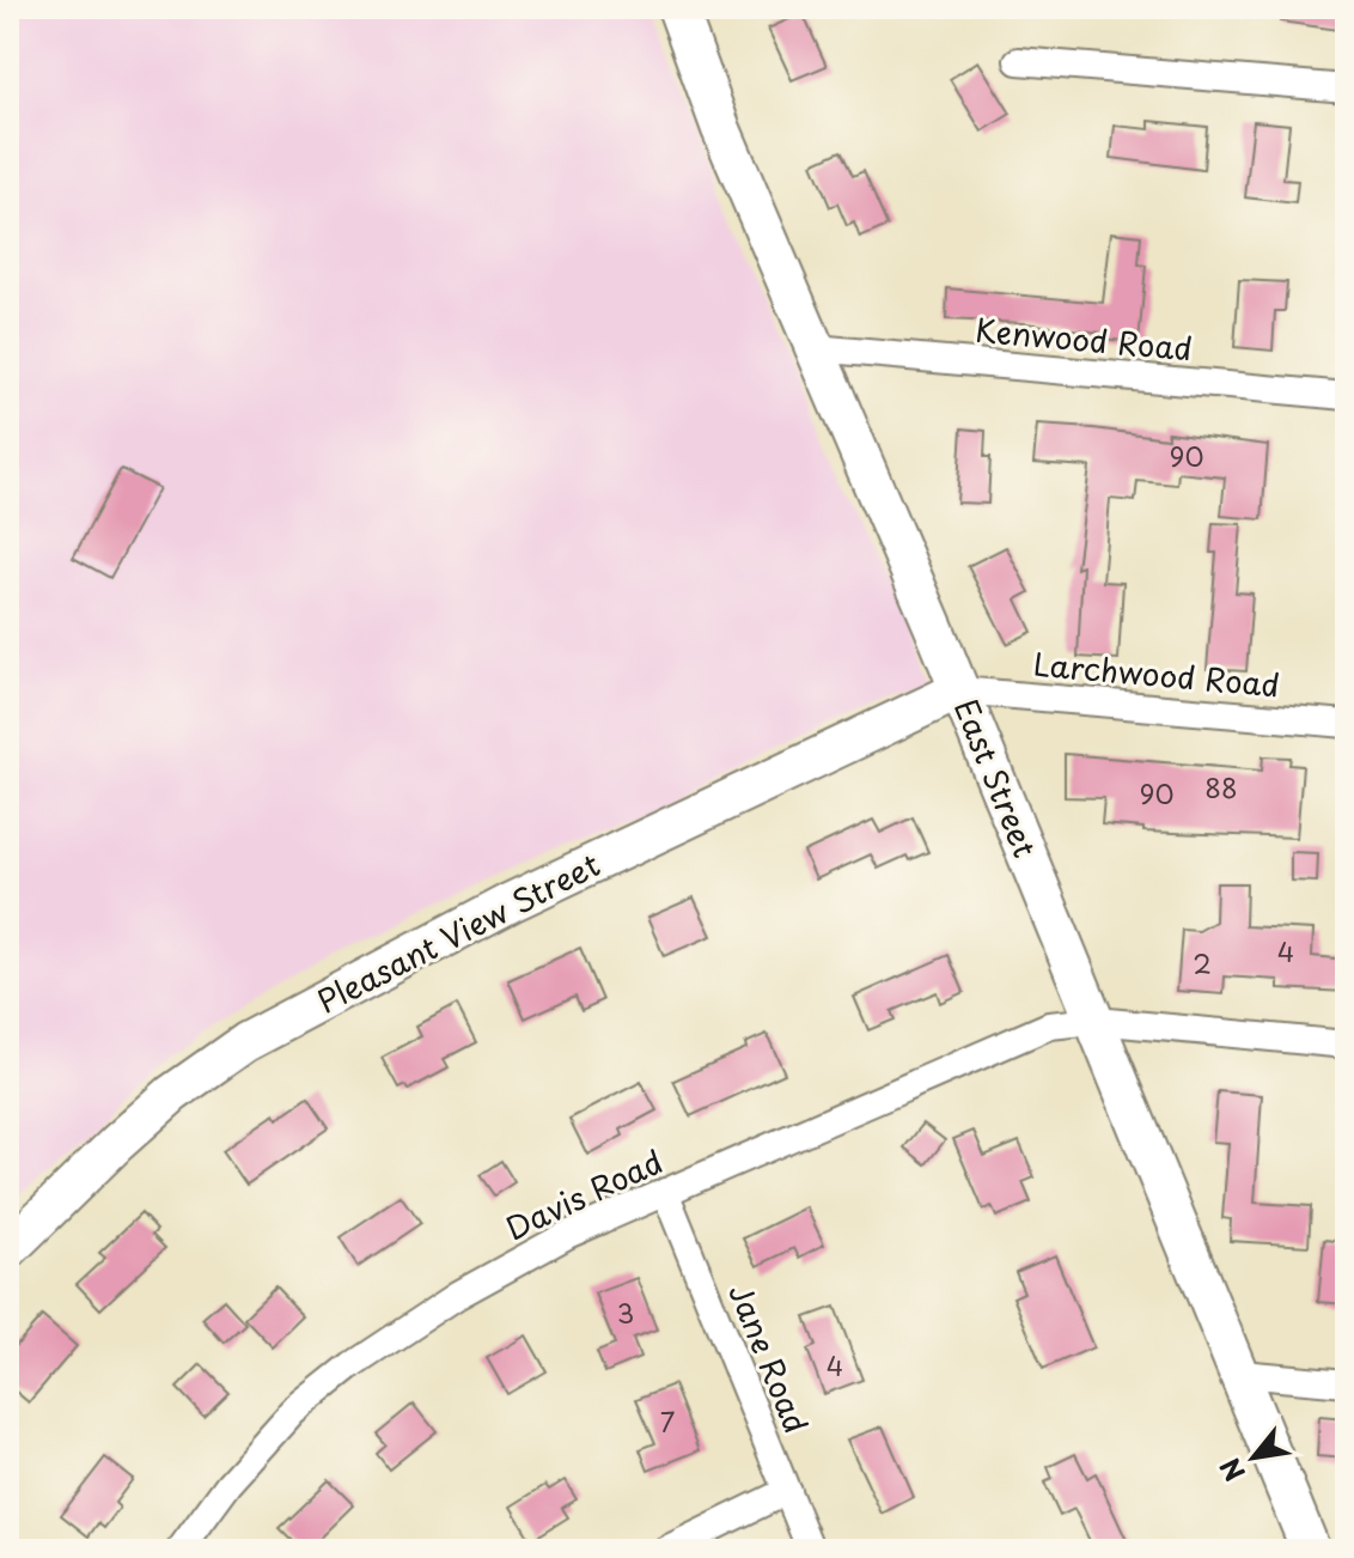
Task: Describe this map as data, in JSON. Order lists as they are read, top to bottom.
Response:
{
  "streets": {
    "main road": ["East Street", "Pleasant View Street"],
    "street": [
      "Kenwood Road",
      "Larchwood Road",
      "Davis Road",
      "Jane Road"
    ]
  },
  "crossings": [
    ["Kenwood Road", "East Street"],
    ["Larchwood Road", "East Street"],
    ["Larchwood Road", "Pleasant View Street"],
    ["East Street", "Pleasant View Street"],
    ["East Street", "Davis Road"],
    ["Davis Road", "Jane Road"]
  ],
  "house_numbers": [
    "90",
    "88",
    "90",
    "4",
    "2",
    "3",
    "4",
    "7"
  ],
  "north": "bottom left"
}
